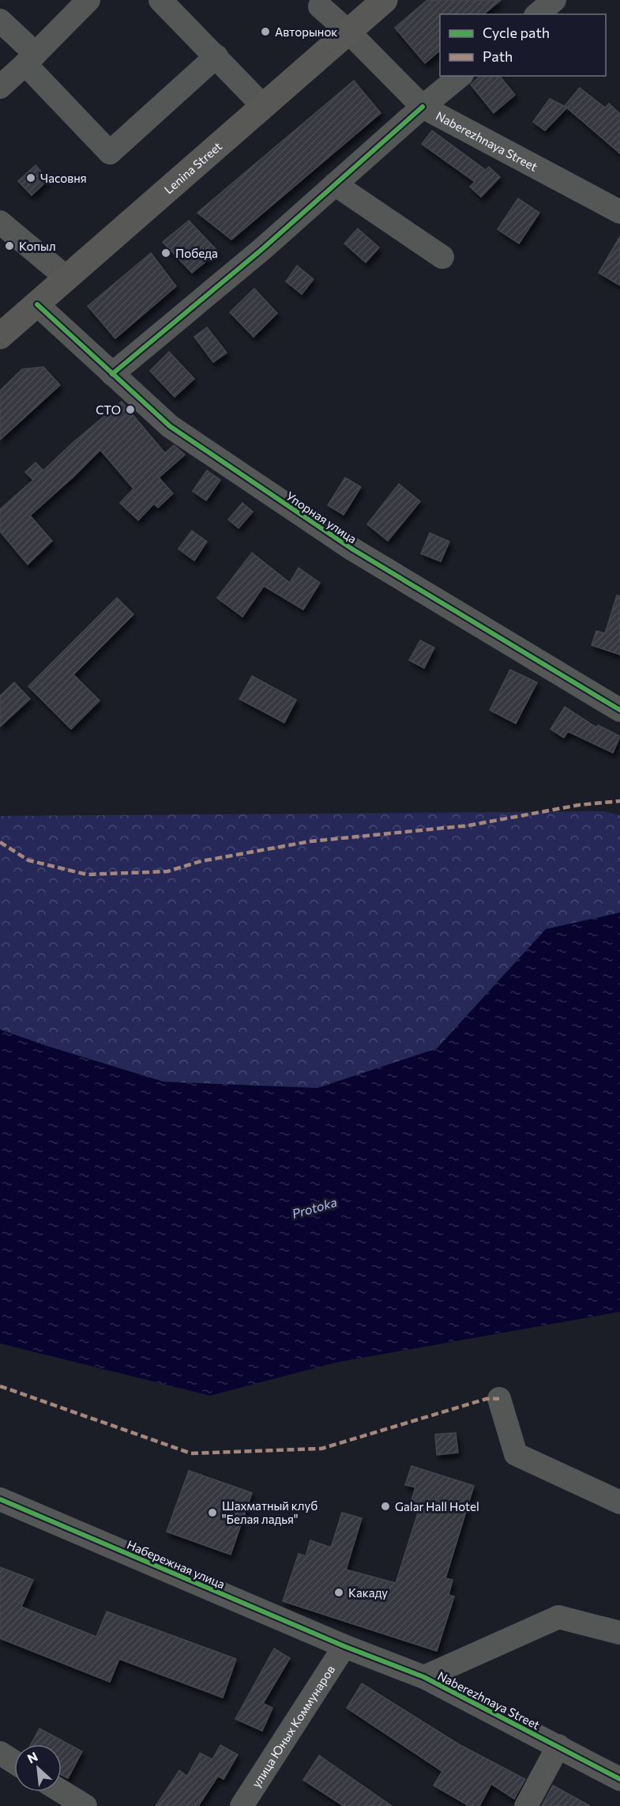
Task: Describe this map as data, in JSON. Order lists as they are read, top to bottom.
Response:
{
  "streets": {
    "main road": ["Lenina Street"],
    "street": [
      "Naberezhnaya Street",
      "Упорная улица",
      "Набережная улица",
      "улица Юных Коммунаров"
    ]
  },
  "crossings": [
    ["Naberezhnaya Street", "Lenina Street"],
    ["Naberezhnaya Street", "Набережная улица"],
    ["Naberezhnaya Street", "улица Юных Коммунаров"],
    ["Lenina Street", "Упорная улица"],
    ["Набережная улица", "улица Юных Коммунаров"]
  ],
  "water": ["Protoka"],
  "places": [
    "Авторынок",
    "Часовня",
    "Копыл",
    "Победа",
    "СТО",
    "Galar Hall Hotel",
    "Шахматный клуб \"Белая ладья\"",
    "Какаду"
  ],
  "legend": ["Cycle path", "Path"],
  "north": "top left"
}
